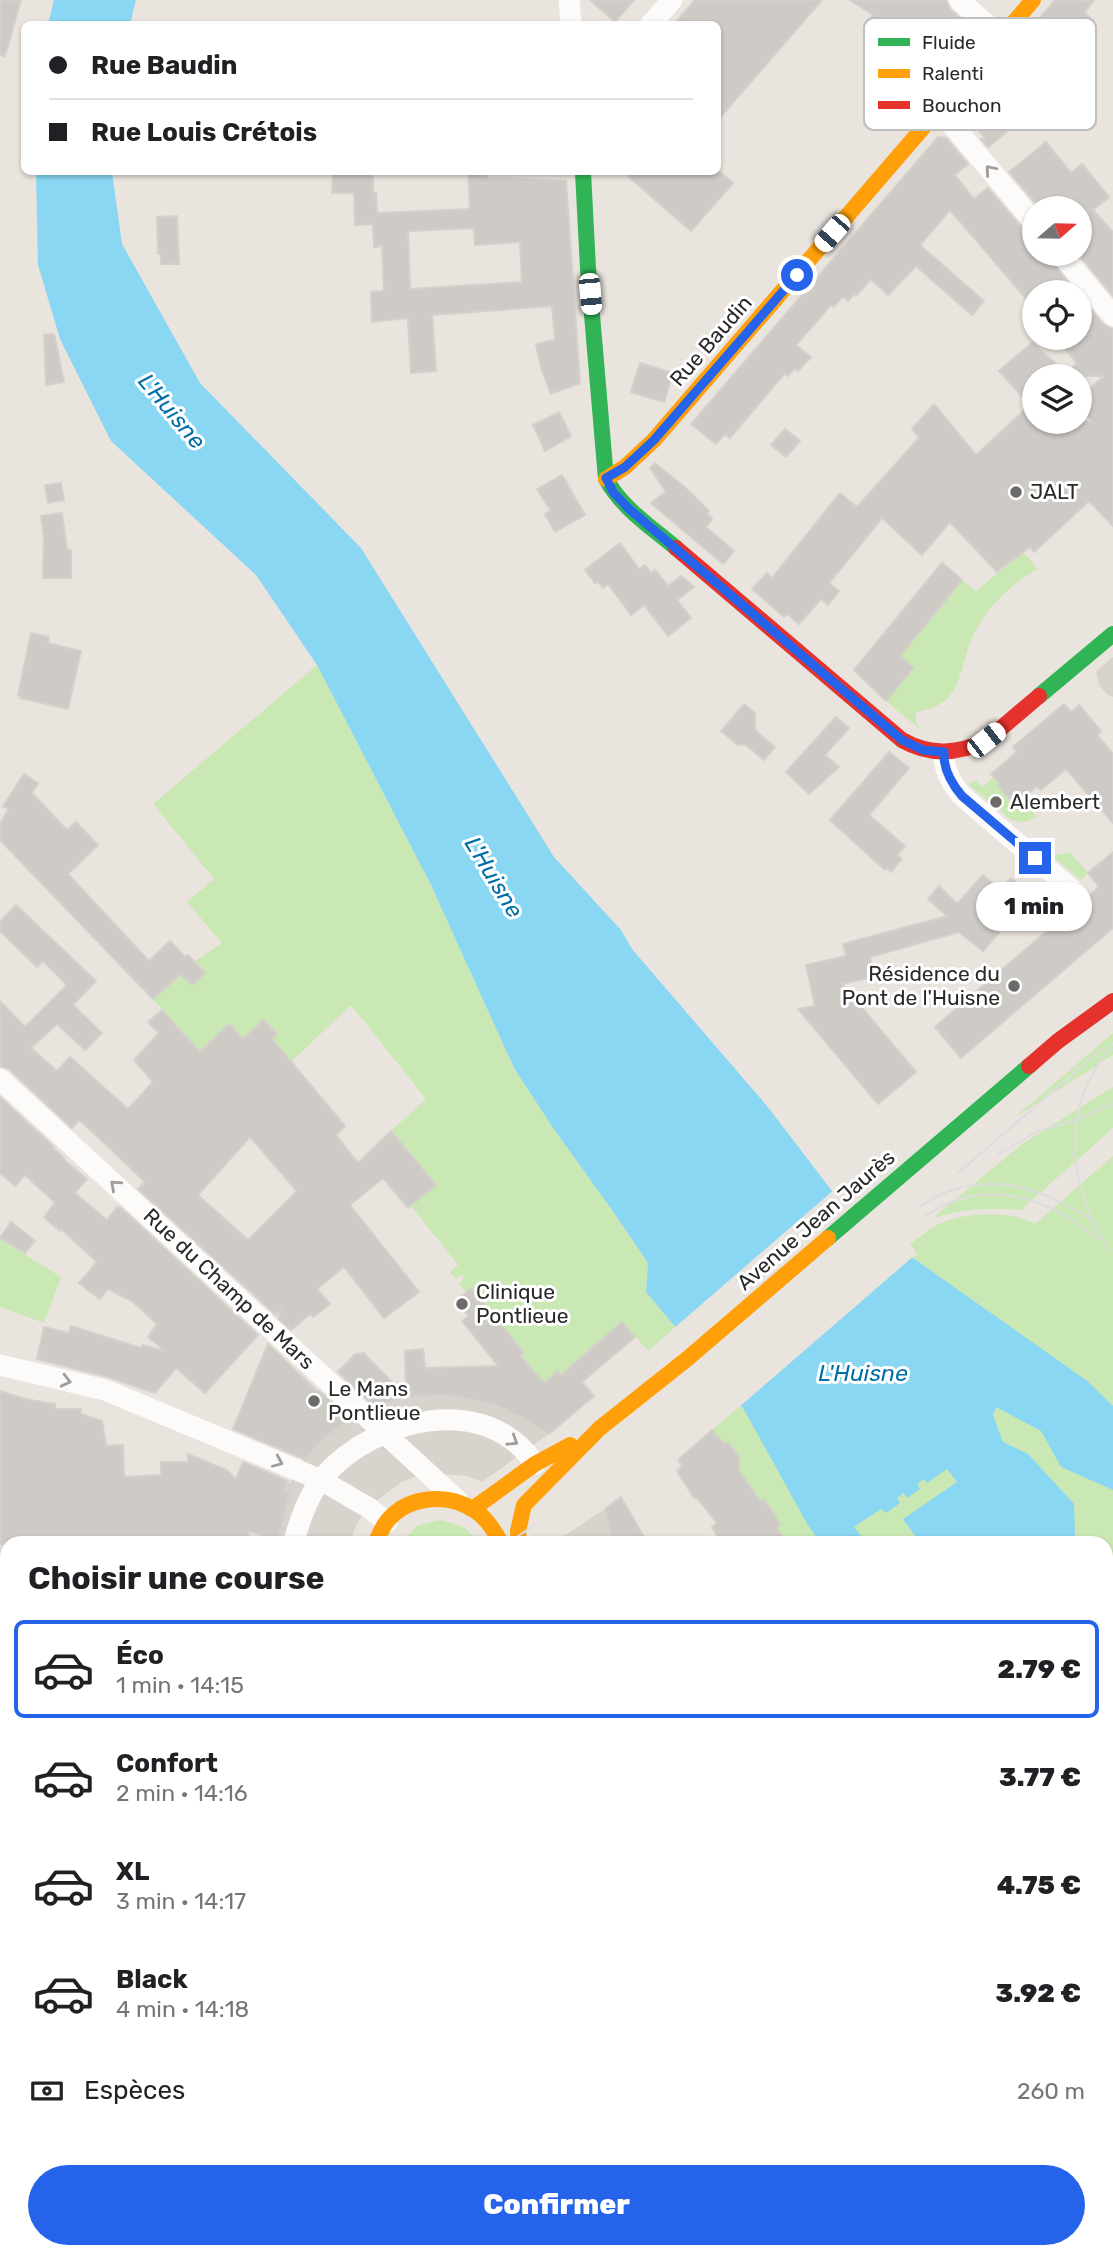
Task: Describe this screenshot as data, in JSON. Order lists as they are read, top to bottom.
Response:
{
  "streets": {
    "street": ["Rue Baudin", "Avenue Jean Jaurès", "Rue du Champ de Mars"]
  },
  "crossings": [
    ["Avenue Jean Jaurès", "Rue du Champ de Mars"]
  ],
  "water": ["L'Huisne"],
  "places": [
    "JALT",
    "Alembert",
    "Résidence du Pont de l'Huisne",
    "Clinique Pontlieue",
    "Le Mans Pontlieue"
  ],
  "legend": ["Fluide", "Ralenti", "Bouchon"],
  "north": "right",
  "page": {
    "banner": ["Rue Baudin", "Rue Louis Crétois"],
    "bubble": "1 min",
    "heading": "Choisir une course",
    "list": [
      {
        "name": "Éco",
        "note": "1 min · 14:15",
        "value": "2.79 €"
      },
      {
        "name": "Confort",
        "note": "2 min · 14:16",
        "value": "3.77 €"
      },
      {
        "name": "XL",
        "note": "3 min · 14:17",
        "value": "4.75 €"
      },
      {
        "name": "Black",
        "note": "4 min · 14:18",
        "value": "3.92 €"
      }
    ],
    "pay": ["Espèces", "260 m"],
    "buttons": "Confirmer"
  }
}
